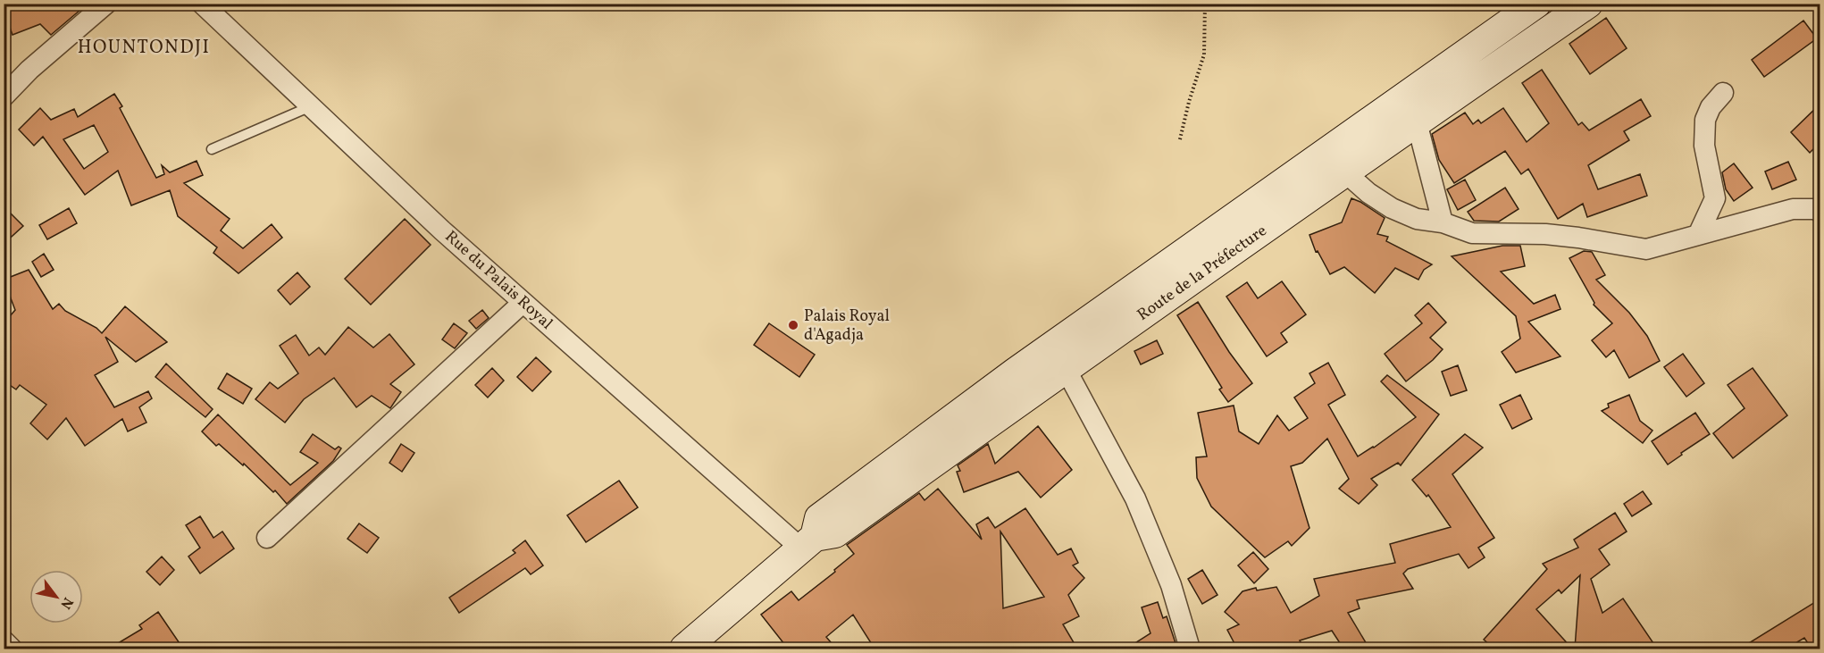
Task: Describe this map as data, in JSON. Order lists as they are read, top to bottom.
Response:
{
  "streets": {
    "street": ["Route de la Préfecture", "Rue du Palais Royal"]
  },
  "crossings": [
    ["Route de la Préfecture", "Rue du Palais Royal"]
  ],
  "districts": ["HOUNTONDJI"],
  "places": ["Palais Royal d'Agadja"],
  "north": "bottom right"
}
